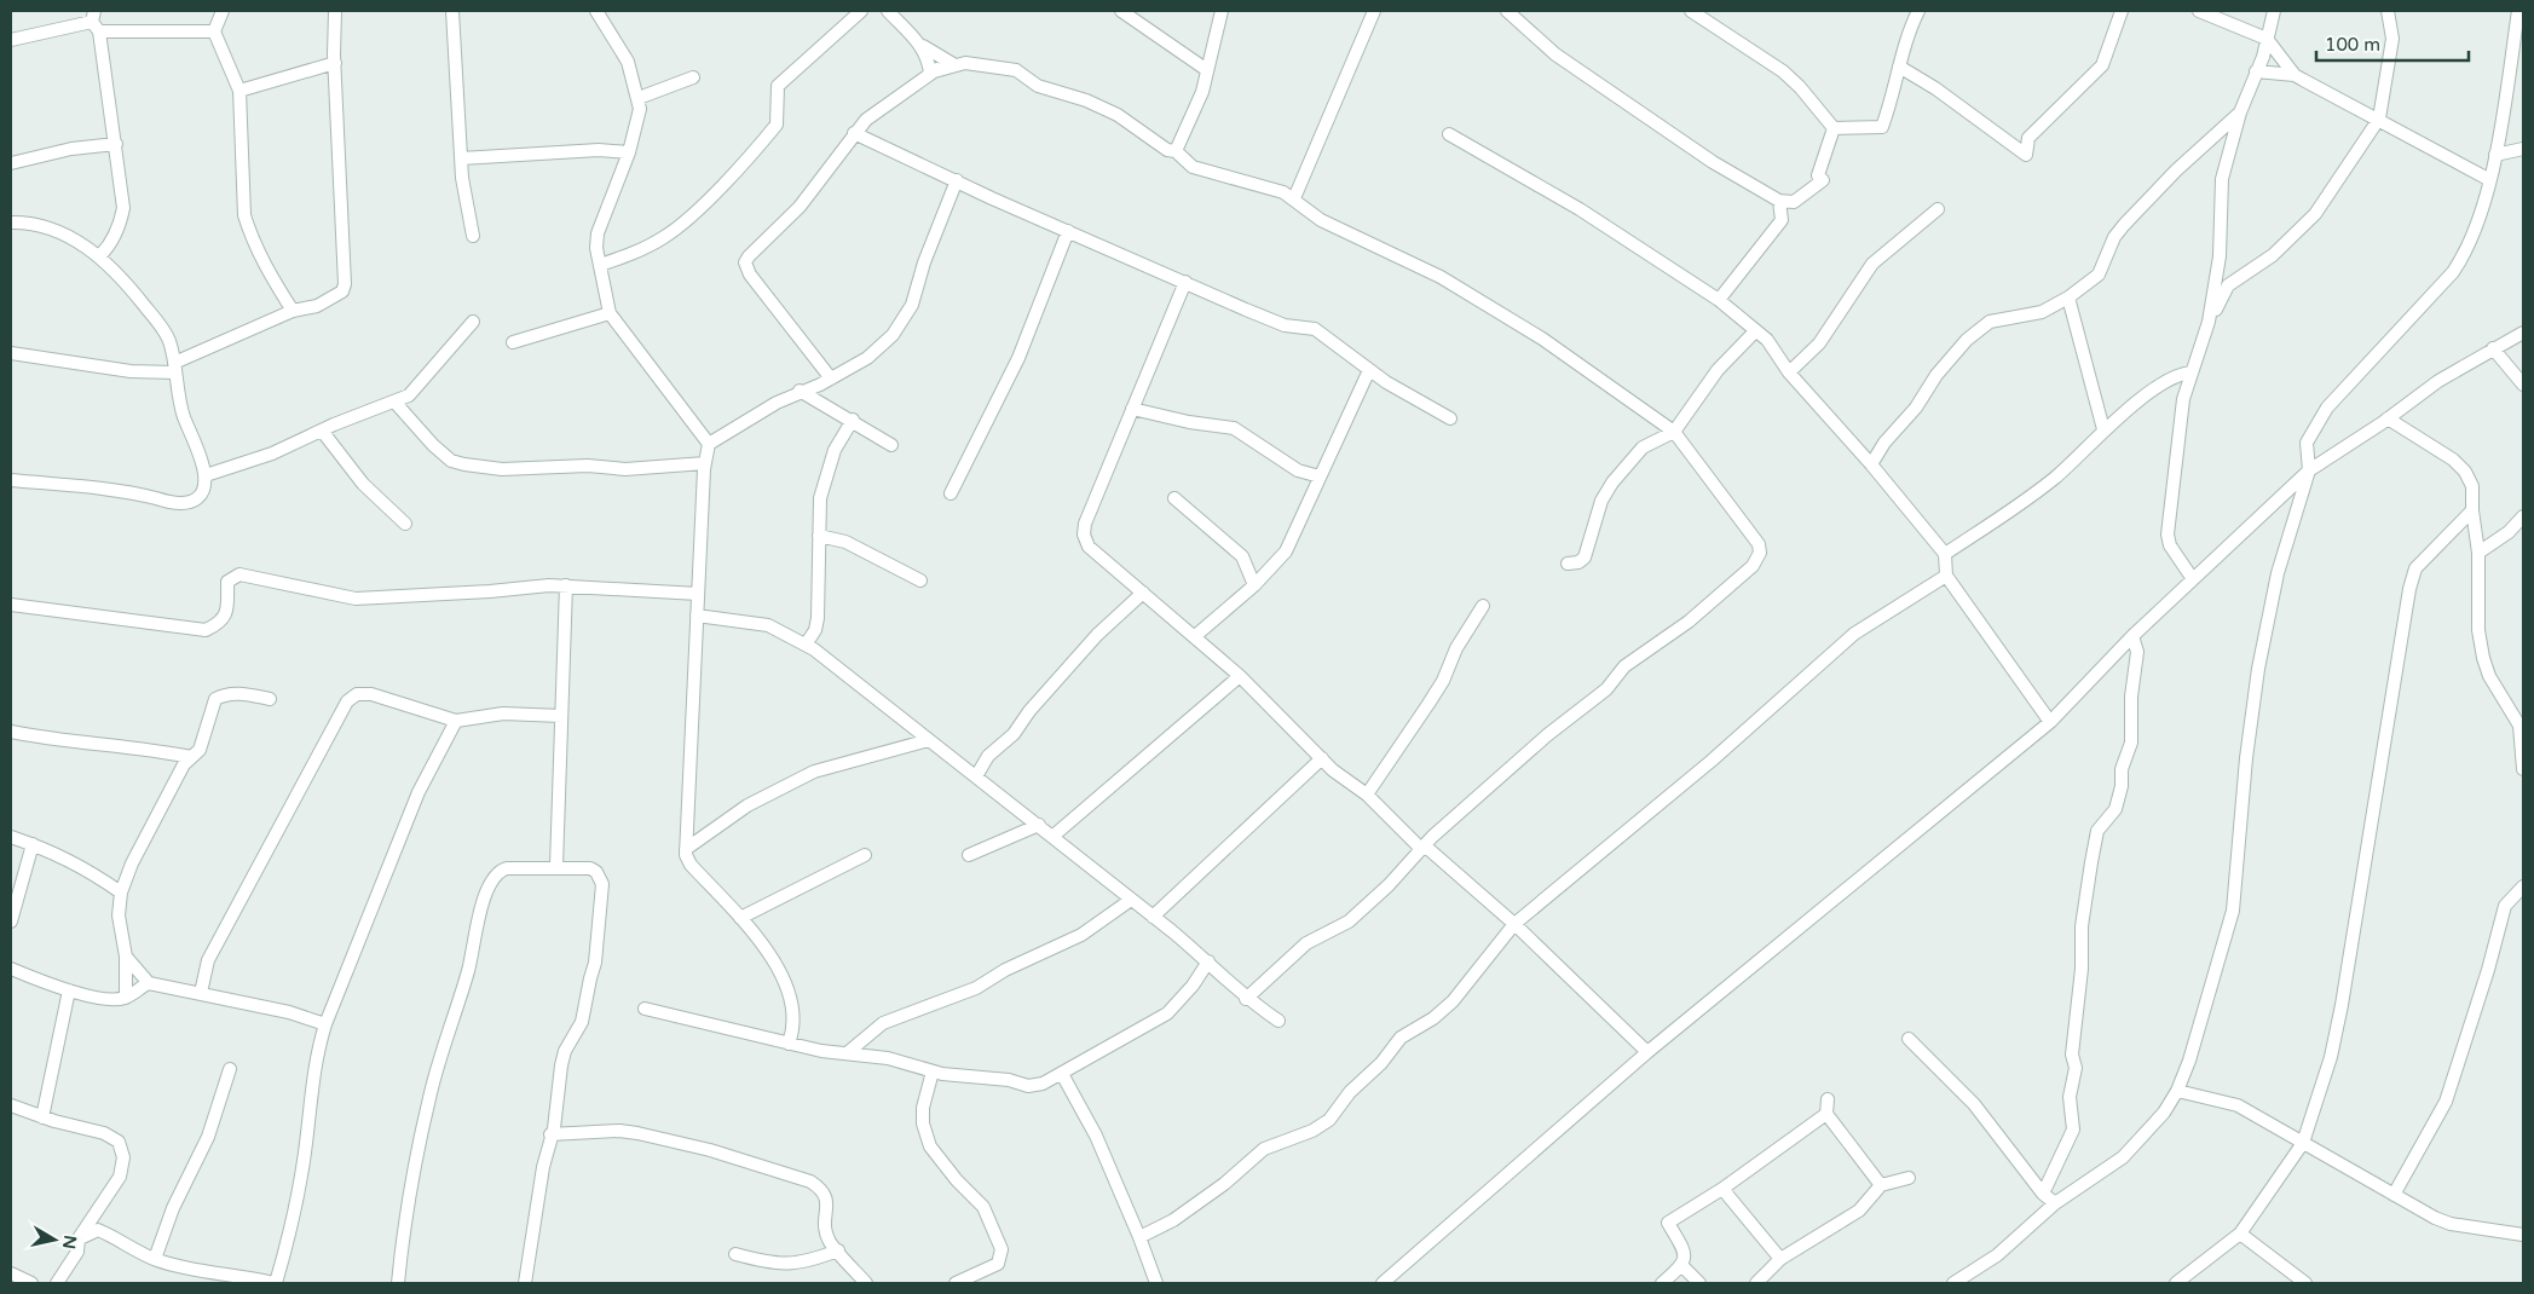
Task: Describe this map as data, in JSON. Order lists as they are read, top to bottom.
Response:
{
  "scale_bar": "100 m",
  "north": "right"
}
